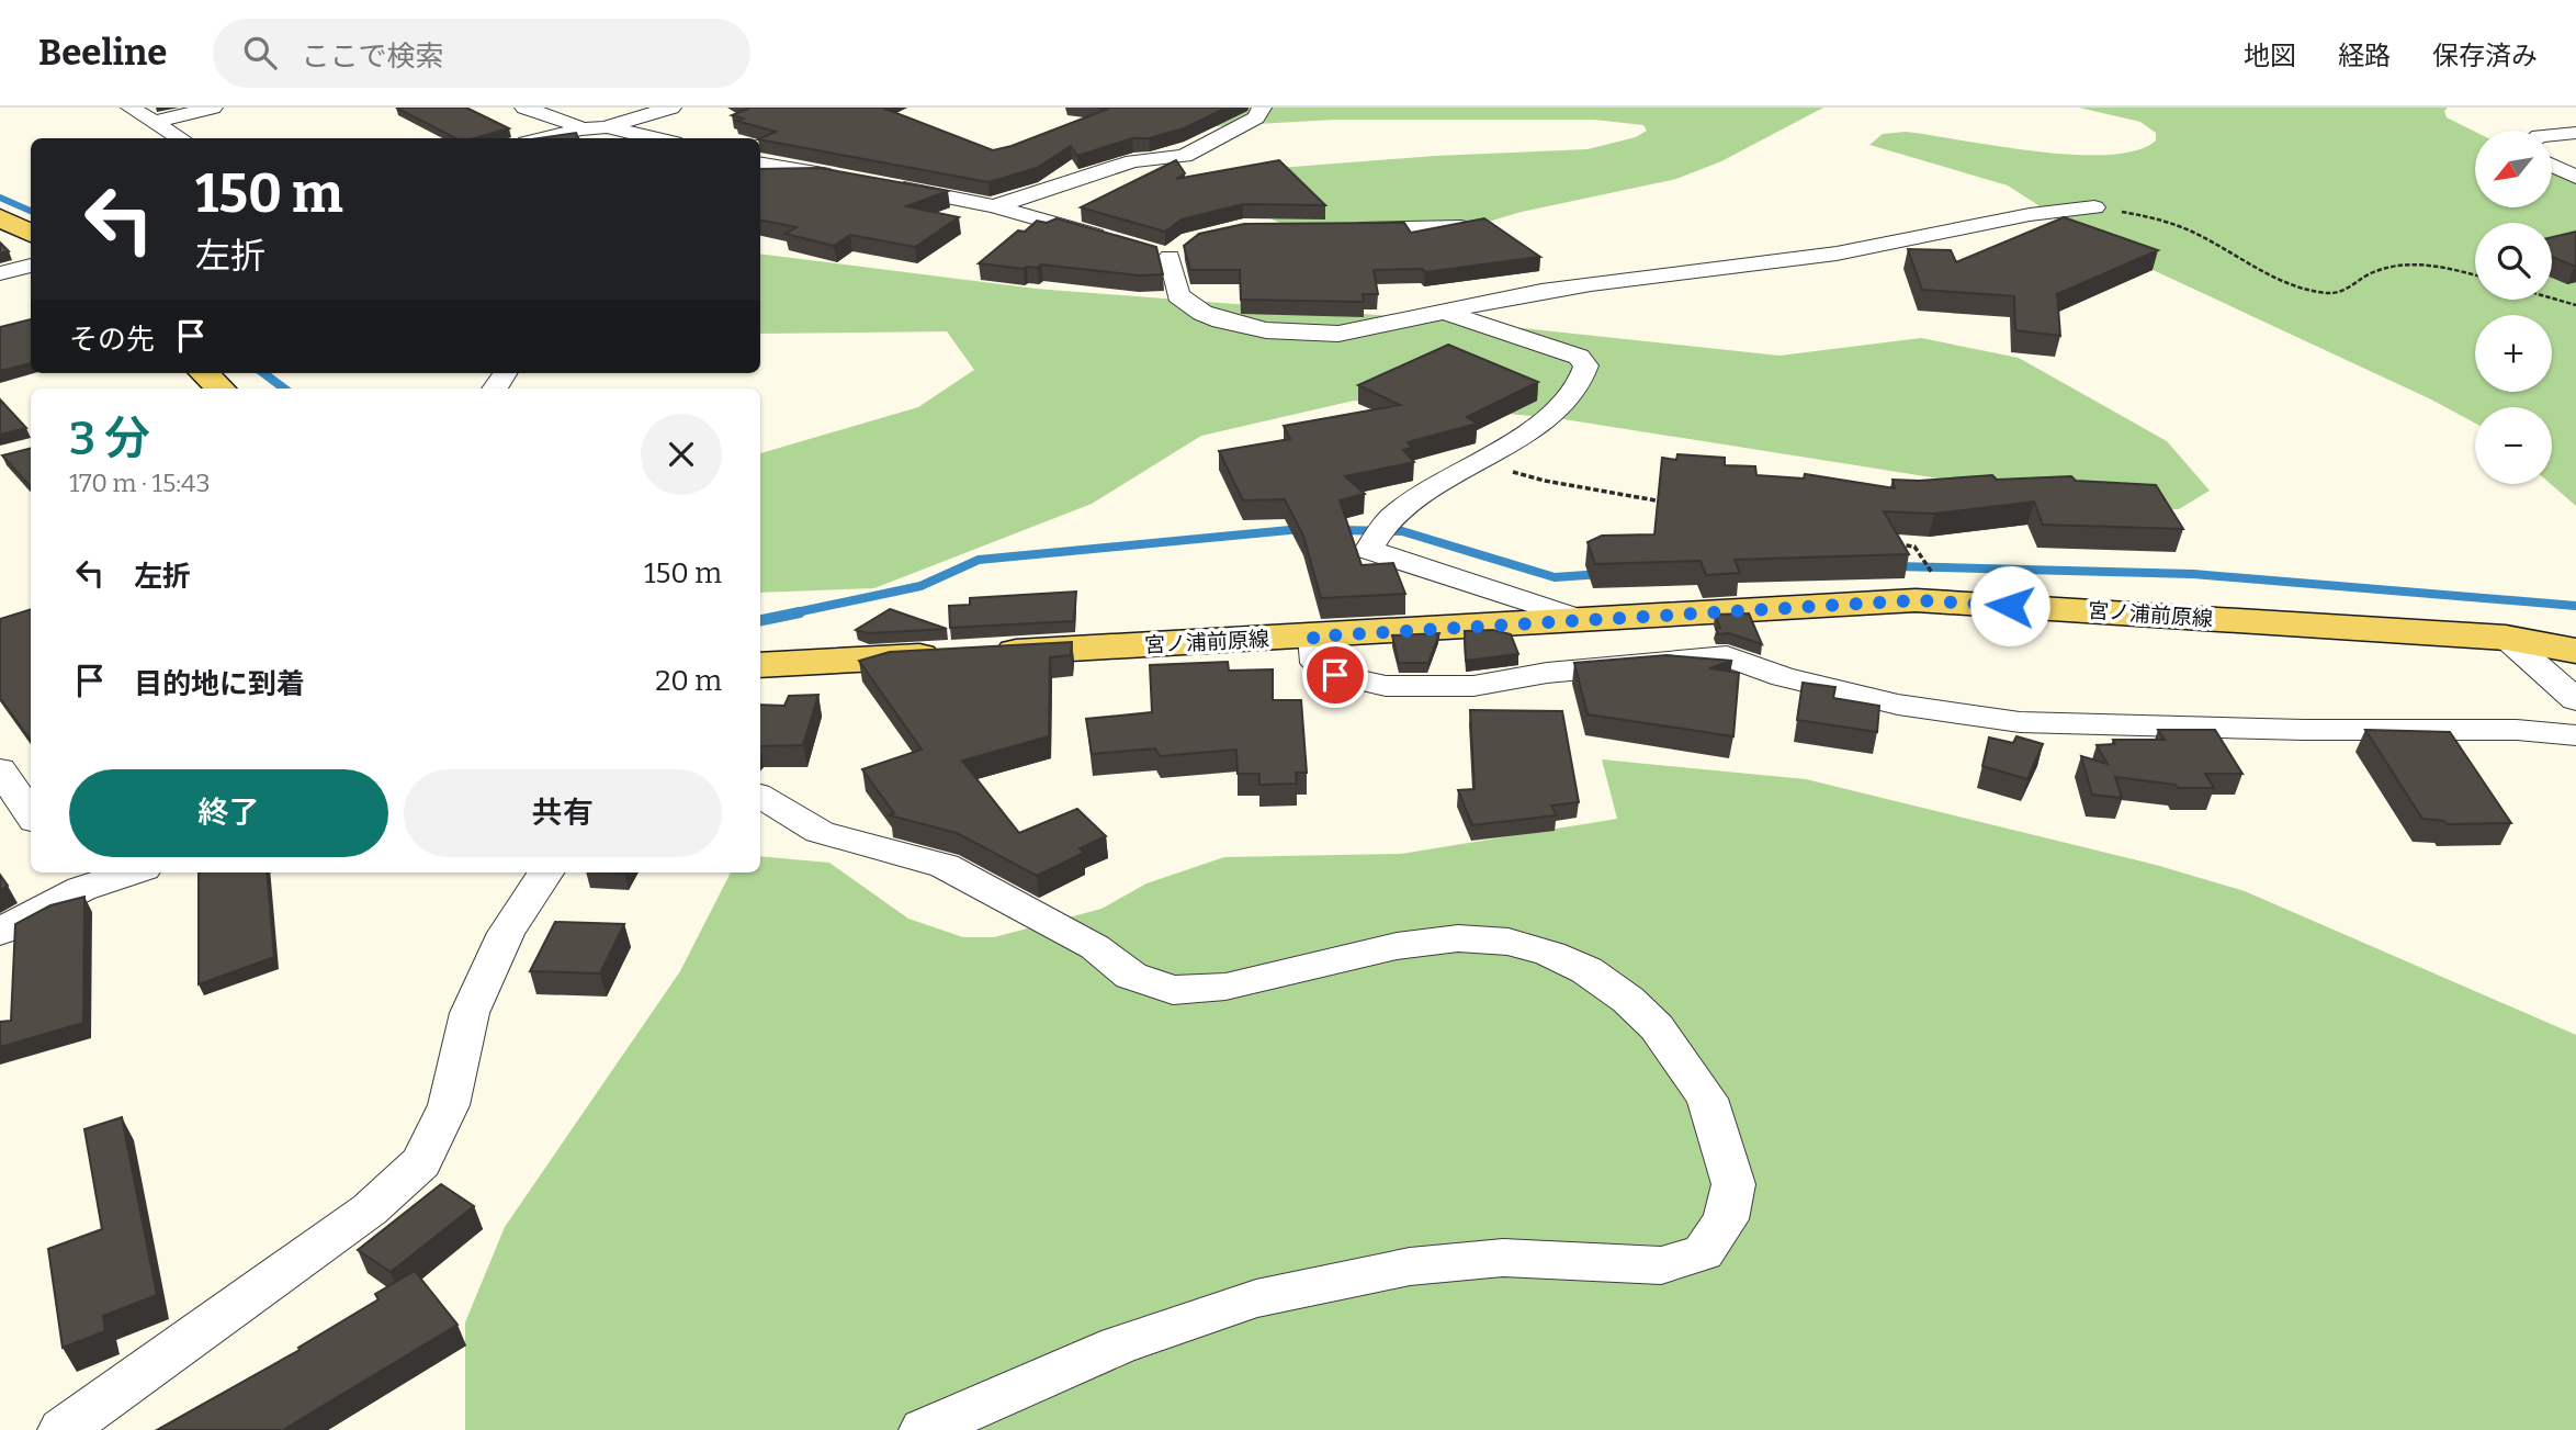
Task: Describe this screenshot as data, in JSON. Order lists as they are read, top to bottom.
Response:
{
  "streets": {
    "main road": ["宮ノ浦前原線"]
  },
  "north": "bottom left",
  "page": {
    "header": "Beeline",
    "search": "ここで検索",
    "nav": ["地図", "経路", "保存済み"],
    "map_buttons": ["+", "−"],
    "turn": ["150 m", "左折"],
    "then": "その先",
    "heading": ["3 分", "170 m · 15:43"],
    "list": [
      {
        "name": "左折",
        "value": "150 m"
      },
      {
        "name": "目的地に到着",
        "value": "20 m"
      }
    ],
    "buttons": ["終了", "共有"]
  }
}
